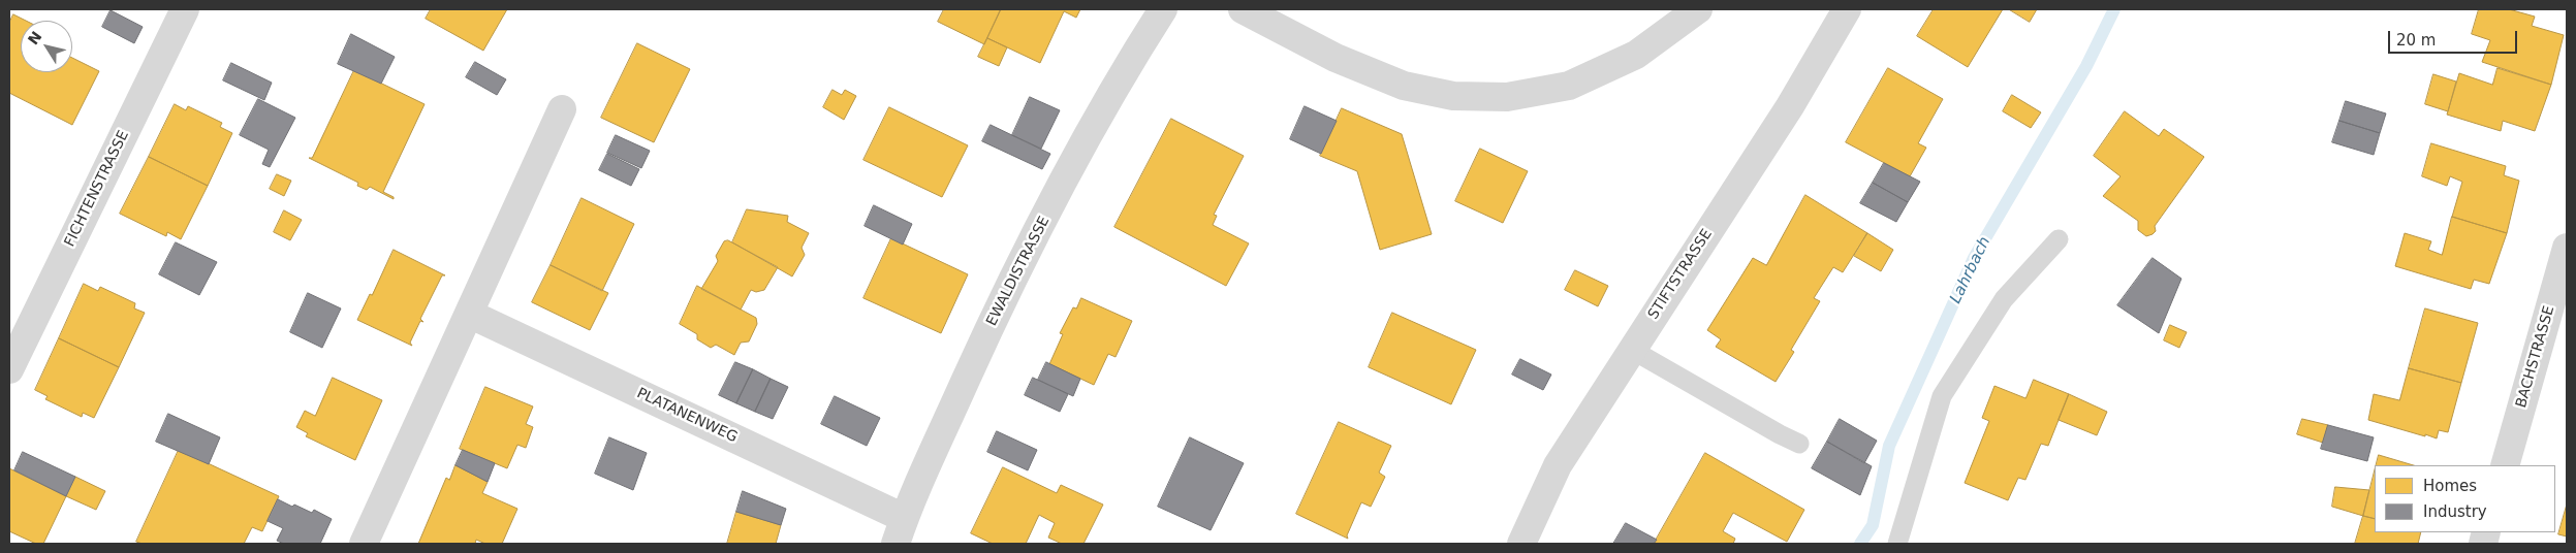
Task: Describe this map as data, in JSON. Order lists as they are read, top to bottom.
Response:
{
  "streets": {
    "street": [
      "FICHTENSTRASSE",
      "EWALDISTRASSE",
      "STIFTSTRASSE",
      "BACHSTRASSE",
      "PLATANENWEG"
    ]
  },
  "crossings": [
    ["EWALDISTRASSE", "PLATANENWEG"]
  ],
  "water": ["Lahrbach"],
  "legend": ["Homes", "Industry"],
  "scale_bar": "20 m",
  "north": "top left"
}
